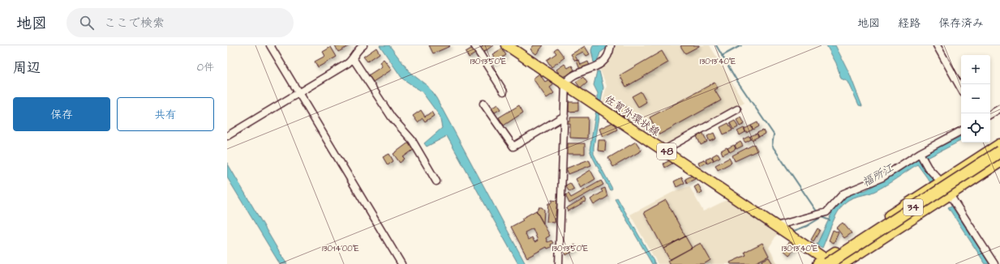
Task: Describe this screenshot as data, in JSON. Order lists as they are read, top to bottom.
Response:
{
  "streets": {
    "highway": ["34"],
    "main road": ["佐賀外環状線", "48"]
  },
  "crossings": [
    ["佐賀外環状線", "34"]
  ],
  "water": ["福所江"],
  "page": {
    "header": "地図",
    "search": "ここで検索",
    "nav": ["地図", "経路", "保存済み"],
    "heading": ["周辺", "0件"],
    "map_buttons": ["+", "−"],
    "buttons": ["保存", "共有"]
  },
  "coordinates": ["130°13'50\"E", "130°13'40\"E", "130°14'00\"E"]
}
